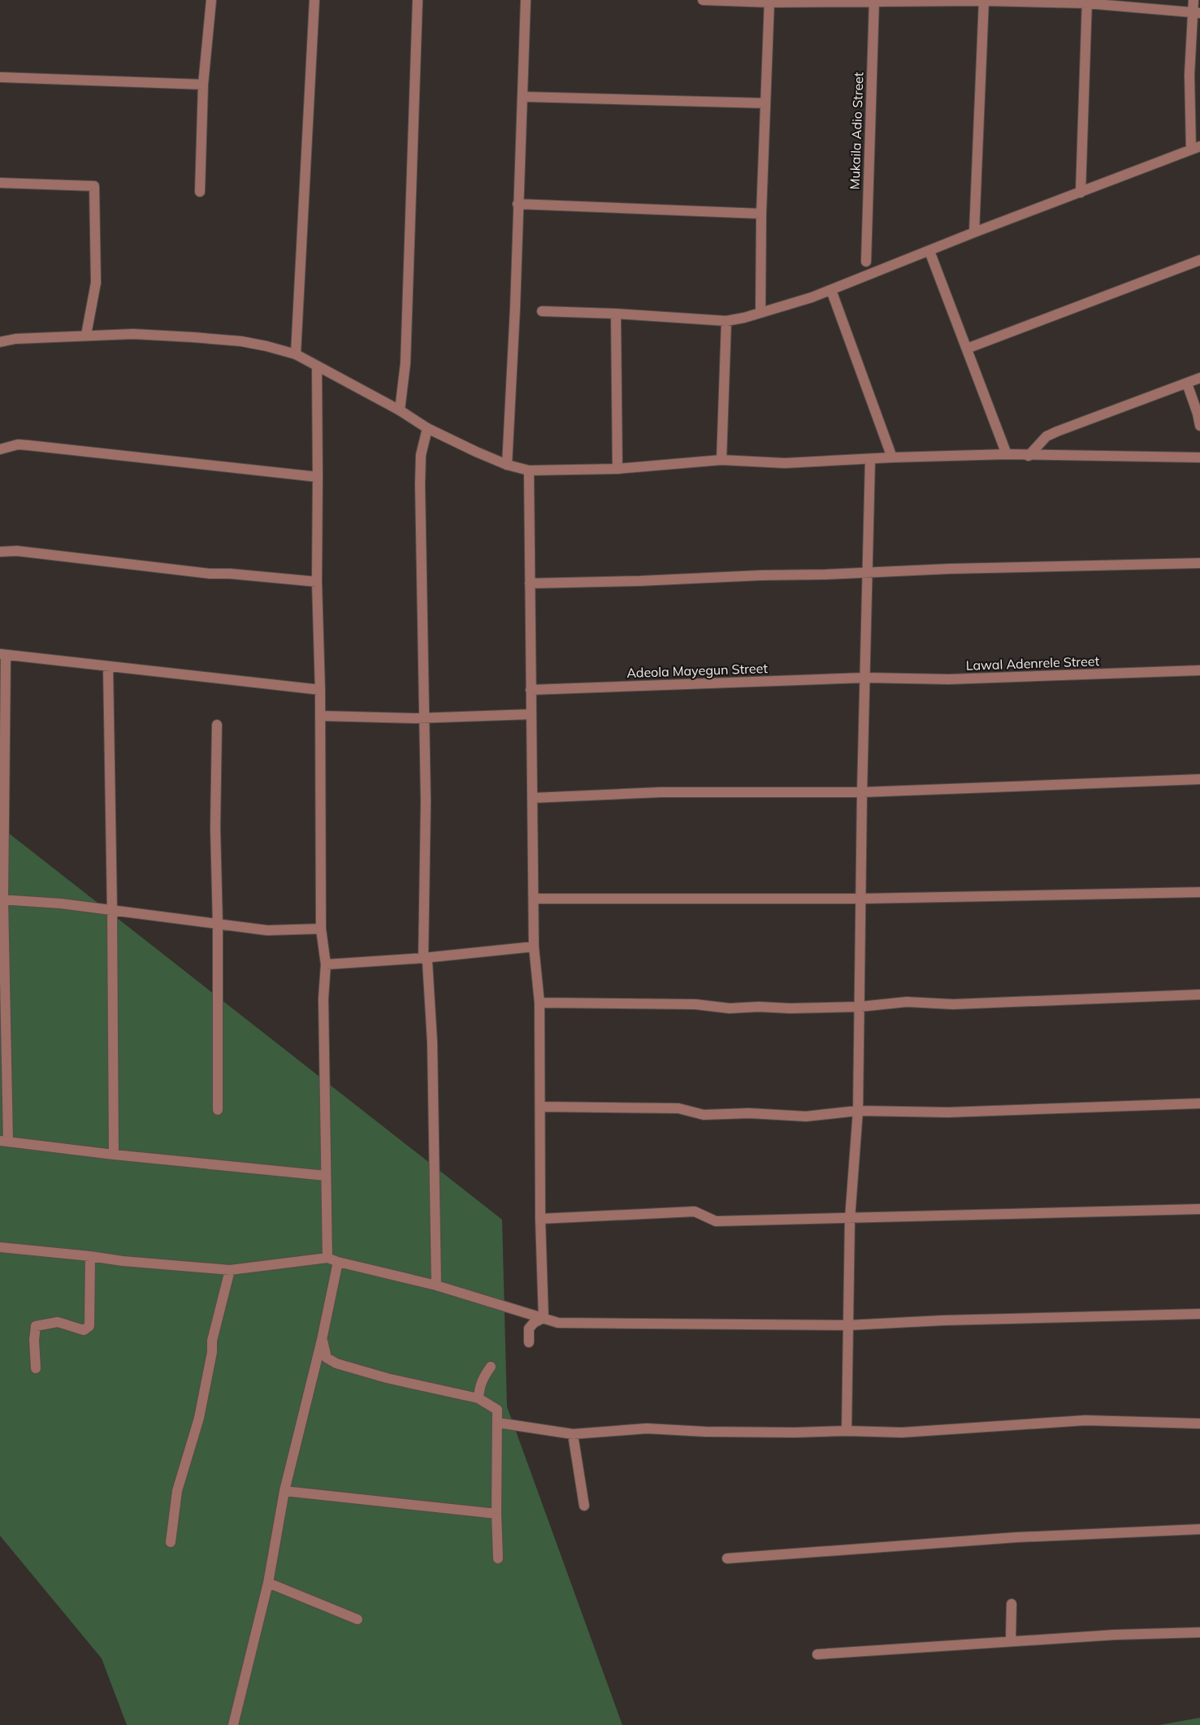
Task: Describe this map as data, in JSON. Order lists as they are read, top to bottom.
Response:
{
  "streets": {
    "street": ["Mukaila Adio Street", "Lawal Adenrele Street", "Adeola Mayegun Street"]
  },
  "crossings": [
    ["Lawal Adenrele Street", "Adeola Mayegun Street"]
  ]
}
